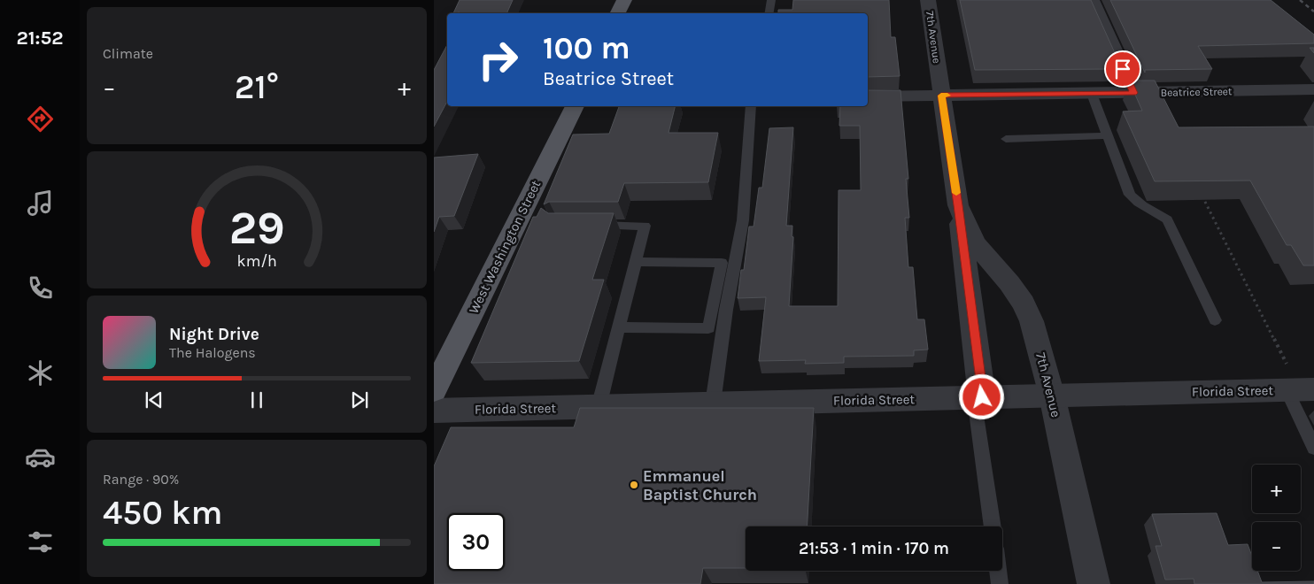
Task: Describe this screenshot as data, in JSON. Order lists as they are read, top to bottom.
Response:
{
  "streets": {
    "main road": ["West Washington Street"],
    "street": ["7th Avenue", "Beatrice Street", "Florida Street"]
  },
  "crossings": [
    ["7th Avenue", "Beatrice Street"],
    ["7th Avenue", "Florida Street"]
  ],
  "places": ["Emmanuel Baptist Church"],
  "page": {
    "tabs": "21:52",
    "tile": [
      "Climate",
      ["Range · 90%", "450 km"]
    ],
    "turn": ["100 m", "Beatrice Street"],
    "heat": ["−", "21°", "+"],
    "song": ["Night Drive", "The Halogens"],
    "map_buttons": ["+", "−"],
    "limit": "30",
    "trip": "21:53 · 1 min · 170 m",
    "gauge": ["29", "km/h"]
  }
}
